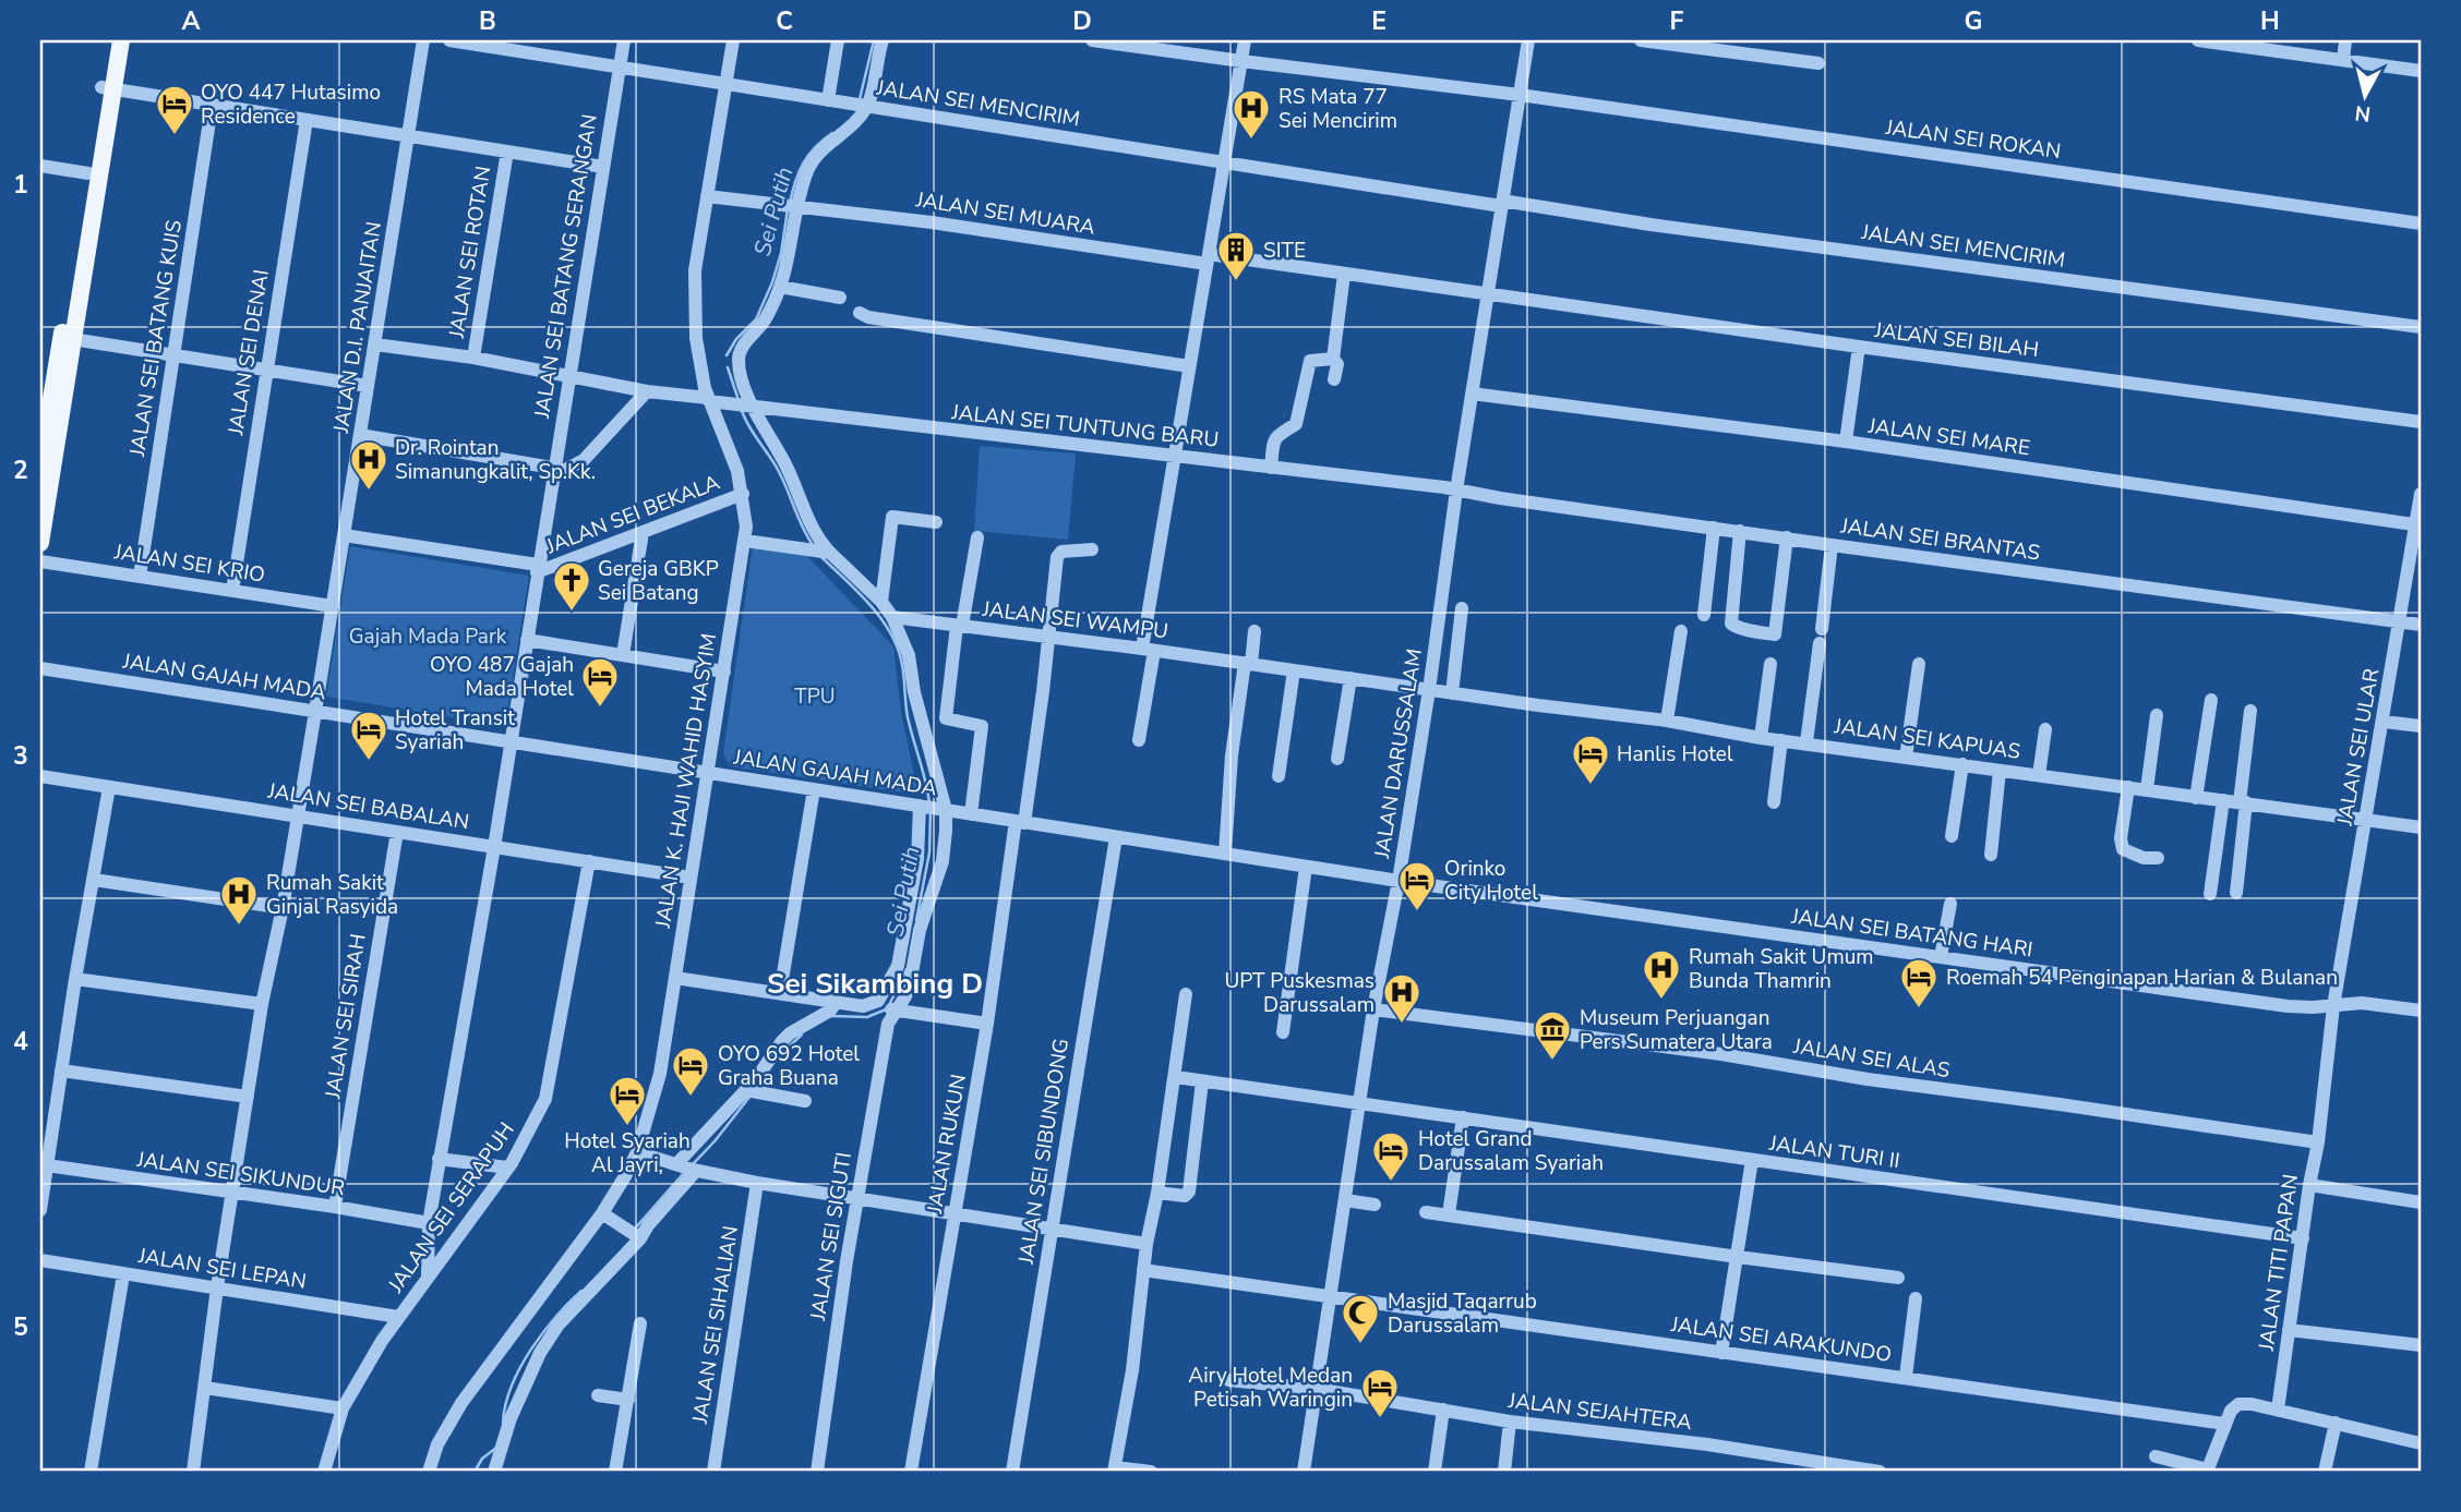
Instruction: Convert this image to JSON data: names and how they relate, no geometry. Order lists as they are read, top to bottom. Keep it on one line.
{"streets":{"street":["JALAN SEI MENCIRIM","JALAN SEI ROKAN","JALAN SEI MUARA","JALAN SEI ROTAN","JALAN SEI BATANG SERANGAN","JALAN D.I. PANJAITAN","JALAN SEI BATANG KUIS","JALAN SEI BILAH","JALAN SEI DENAI","JALAN SEI TUNTUNG BARU","JALAN SEI MARE","JALAN SEI BEKALA","JALAN SEI BRANTAS","JALAN SEI KRIO","JALAN SEI WAMPU","JALAN GAJAH MADA","JALAN SEI KAPUAS","JALAN SEI ULAR","JALAN DARUSSALAM","JALAN K. HAJI WAHID HASYIM","JALAN SEI BABALAN","JALAN SEI BATANG HARI","JALAN SEI SIRAH","JALAN SEI ALAS","JALAN RUKUN","JALAN SEI SIBUNDONG","JALAN TURI II","JALAN SEI SIKUNDUR","JALAN SEI SERAPUH","JALAN SEI SIGUTI","JALAN TITI PAPAN","JALAN SEI LEPAN","JALAN SEI SIHALIAN","JALAN SEI ARAKUNDO","JALAN SEJAHTERA"]},"crossings":[["JALAN SEI MENCIRIM","JALAN SEI BATANG SERANGAN"],["JALAN SEI MENCIRIM","JALAN DARUSSALAM"],["JALAN SEI MENCIRIM","JALAN K. HAJI WAHID HASYIM"],["JALAN SEI ROKAN","JALAN DARUSSALAM"],["JALAN SEI MUARA","JALAN SEI BILAH"],["JALAN SEI MUARA","JALAN K. HAJI WAHID HASYIM"],["JALAN SEI ROTAN","JALAN SEI TUNTUNG BARU"],["JALAN SEI BATANG SERANGAN","JALAN SEI TUNTUNG BARU"],["JALAN SEI BATANG SERANGAN","JALAN SEI BEKALA"],["JALAN SEI BATANG SERANGAN","JALAN GAJAH MADA"],["JALAN SEI BATANG SERANGAN","JALAN SEI BABALAN"],["JALAN SEI BATANG SERANGAN","JALAN SEI SIKUNDUR"],["JALAN SEI BATANG SERANGAN","JALAN SEI SERAPUH"],["JALAN D.I. PANJAITAN","JALAN SEI TUNTUNG BARU"],["JALAN D.I. PANJAITAN","JALAN SEI BEKALA"],["JALAN D.I. PANJAITAN","JALAN SEI KRIO"],["JALAN D.I. PANJAITAN","JALAN GAJAH MADA"],["JALAN D.I. PANJAITAN","JALAN SEI BABALAN"],["JALAN D.I. PANJAITAN","JALAN SEI SIKUNDUR"],["JALAN D.I. PANJAITAN","JALAN SEI LEPAN"],["JALAN SEI BATANG KUIS","JALAN SEI KRIO"],["JALAN SEI BILAH","JALAN DARUSSALAM"],["JALAN SEI DENAI","JALAN SEI KRIO"],["JALAN SEI TUNTUNG BARU","JALAN SEI BRANTAS"],["JALAN SEI TUNTUNG BARU","JALAN DARUSSALAM"],["JALAN SEI TUNTUNG BARU","JALAN K. HAJI WAHID HASYIM"],["JALAN SEI MARE","JALAN SEI ULAR"],["JALAN SEI MARE","JALAN DARUSSALAM"],["JALAN SEI BEKALA","JALAN K. HAJI WAHID HASYIM"],["JALAN SEI BRANTAS","JALAN SEI ULAR"],["JALAN SEI BRANTAS","JALAN DARUSSALAM"],["JALAN SEI WAMPU","JALAN SEI KAPUAS"],["JALAN SEI WAMPU","JALAN DARUSSALAM"],["JALAN SEI WAMPU","JALAN RUKUN"],["JALAN GAJAH MADA","JALAN DARUSSALAM"],["JALAN GAJAH MADA","JALAN K. HAJI WAHID HASYIM"],["JALAN GAJAH MADA","JALAN SEI BATANG HARI"],["JALAN GAJAH MADA","JALAN RUKUN"],["JALAN GAJAH MADA","JALAN SEI SIBUNDONG"],["JALAN SEI KAPUAS","JALAN SEI ULAR"],["JALAN SEI KAPUAS","JALAN DARUSSALAM"],["JALAN SEI ULAR","JALAN SEI BATANG HARI"],["JALAN SEI ULAR","JALAN TITI PAPAN"],["JALAN DARUSSALAM","JALAN SEI BATANG HARI"],["JALAN DARUSSALAM","JALAN SEI ALAS"],["JALAN DARUSSALAM","JALAN TURI II"],["JALAN DARUSSALAM","JALAN SEI ARAKUNDO"],["JALAN DARUSSALAM","JALAN SEJAHTERA"],["JALAN K. HAJI WAHID HASYIM","JALAN SEI BABALAN"],["JALAN SEI BABALAN","JALAN SEI SIRAH"],["JALAN SEI BABALAN","JALAN SEI SERAPUH"],["JALAN SEI BATANG HARI","JALAN TITI PAPAN"],["JALAN SEI SIRAH","JALAN SEI SIKUNDUR"],["JALAN SEI ALAS","JALAN TITI PAPAN"],["JALAN TURI II","JALAN TITI PAPAN"],["JALAN SEI SERAPUH","JALAN SEI LEPAN"]],"districts":["Sei Sikambing D"],"water":["Sei Putih"],"parks":["Gajah Mada Park","TPU"],"places":{"hotel":["OYO 447 Hutasimo Residence","OYO 487 Gajah Mada Hotel","Hotel Transit Syariah","Hanlis Hotel","Orinko City Hotel","Roemah 54 Penginapan Harian & Bulanan","OYO 692 Hotel Graha Buana","Hotel Syariah Al Jayri,","Hotel Grand Darussalam Syariah","Airy Hotel Medan Petisah Waringin"],"hospital":["RS Mata 77 Sei Mencirim","Dr. Rointan Simanungkalit, Sp.Kk.","Rumah Sakit Ginjal Rasyida","Rumah Sakit Umum Bunda Thamrin","UPT Puskesmas Darussalam"],"building":["SITE"],"church":["Gereja GBKP Sei Batang"],"museum":["Museum Perjuangan Pers Sumatera Utara"],"mosque":["Masjid Taqarrub Darussalam"]},"north":"bottom","grid":{"columns":["A","B","C","D","E","F","G","H"],"rows":["1","2","3","4","5"]}}
